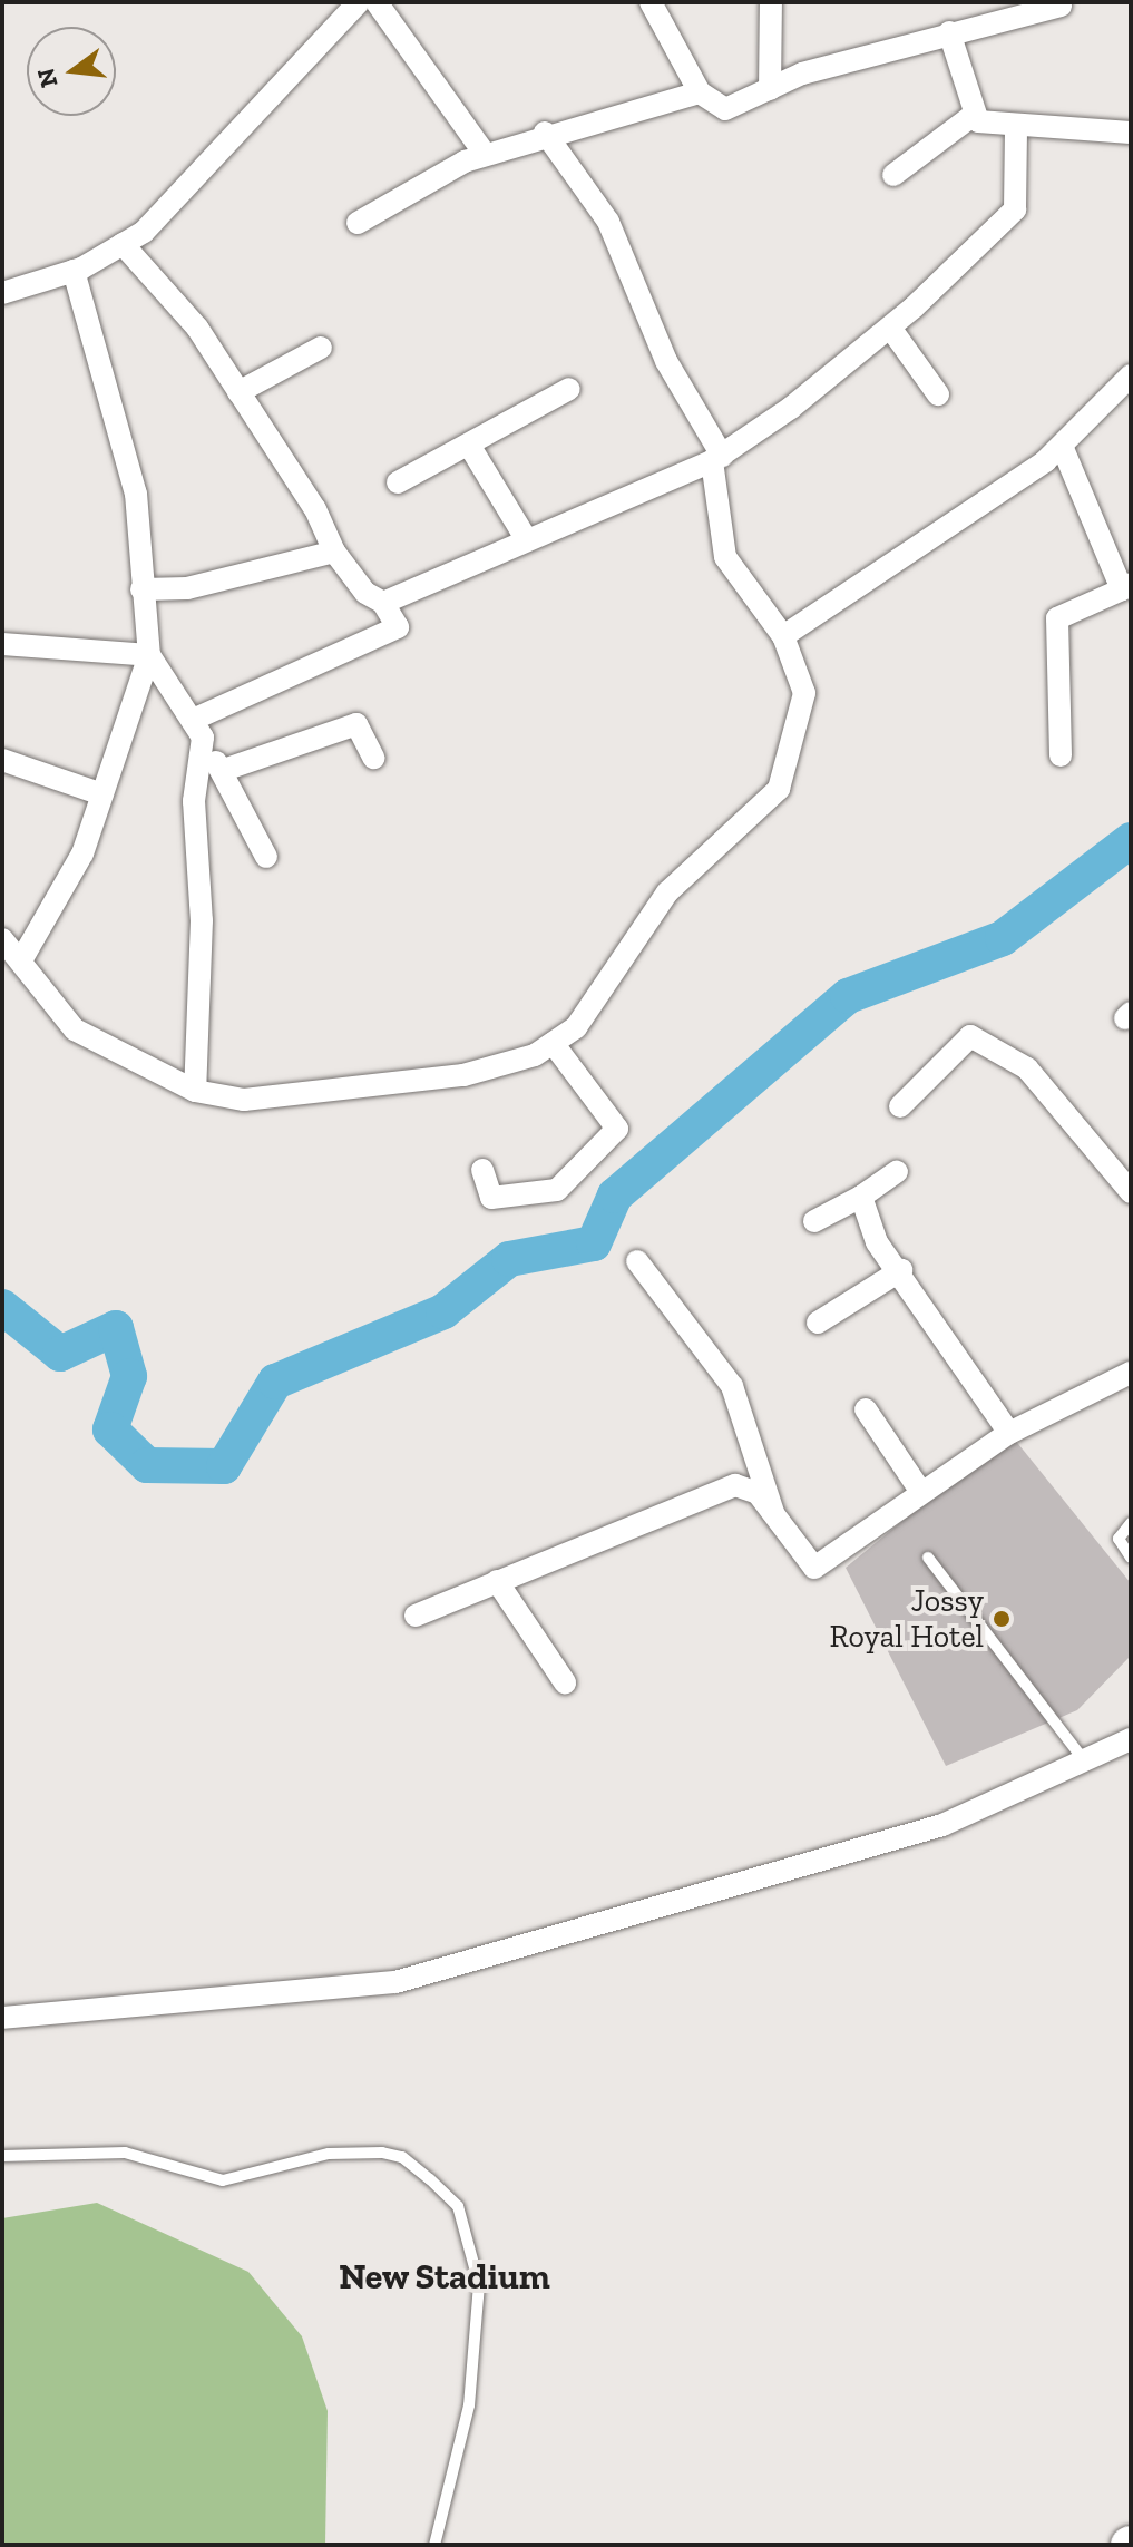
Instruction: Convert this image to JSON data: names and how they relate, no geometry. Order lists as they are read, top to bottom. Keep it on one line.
{"districts":["New Stadium"],"places":["Jossy Royal Hotel"],"north":"left"}
